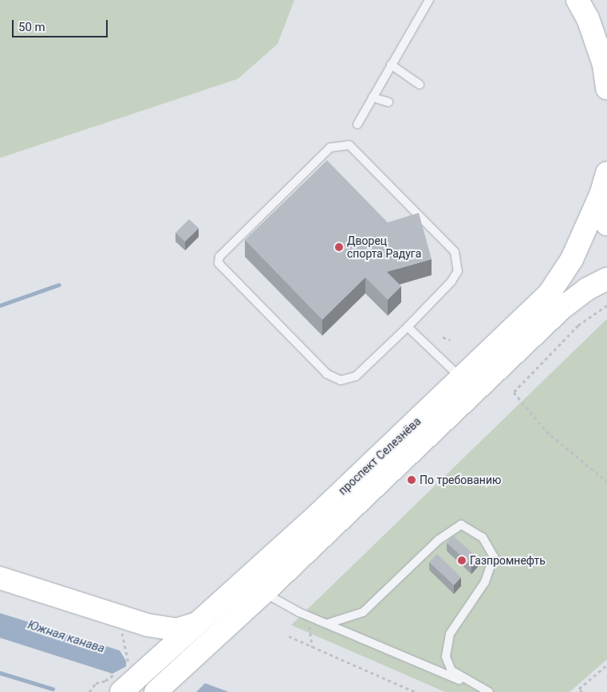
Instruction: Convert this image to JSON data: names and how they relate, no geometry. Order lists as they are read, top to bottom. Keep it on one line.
{"streets":{"main road":["проспект Селезнёва"]},"water":["Южная канава"],"places":["Дворец спорта Радуга","По требованию","Газпромнефть"],"scale_bar":"50 m"}
